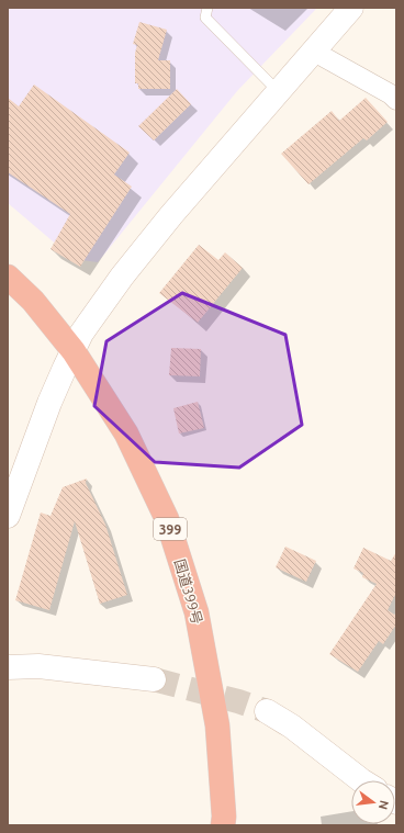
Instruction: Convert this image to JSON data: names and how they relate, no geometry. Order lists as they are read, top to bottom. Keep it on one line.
{"streets":{"highway":["399","国道399号"]},"north":"right"}
